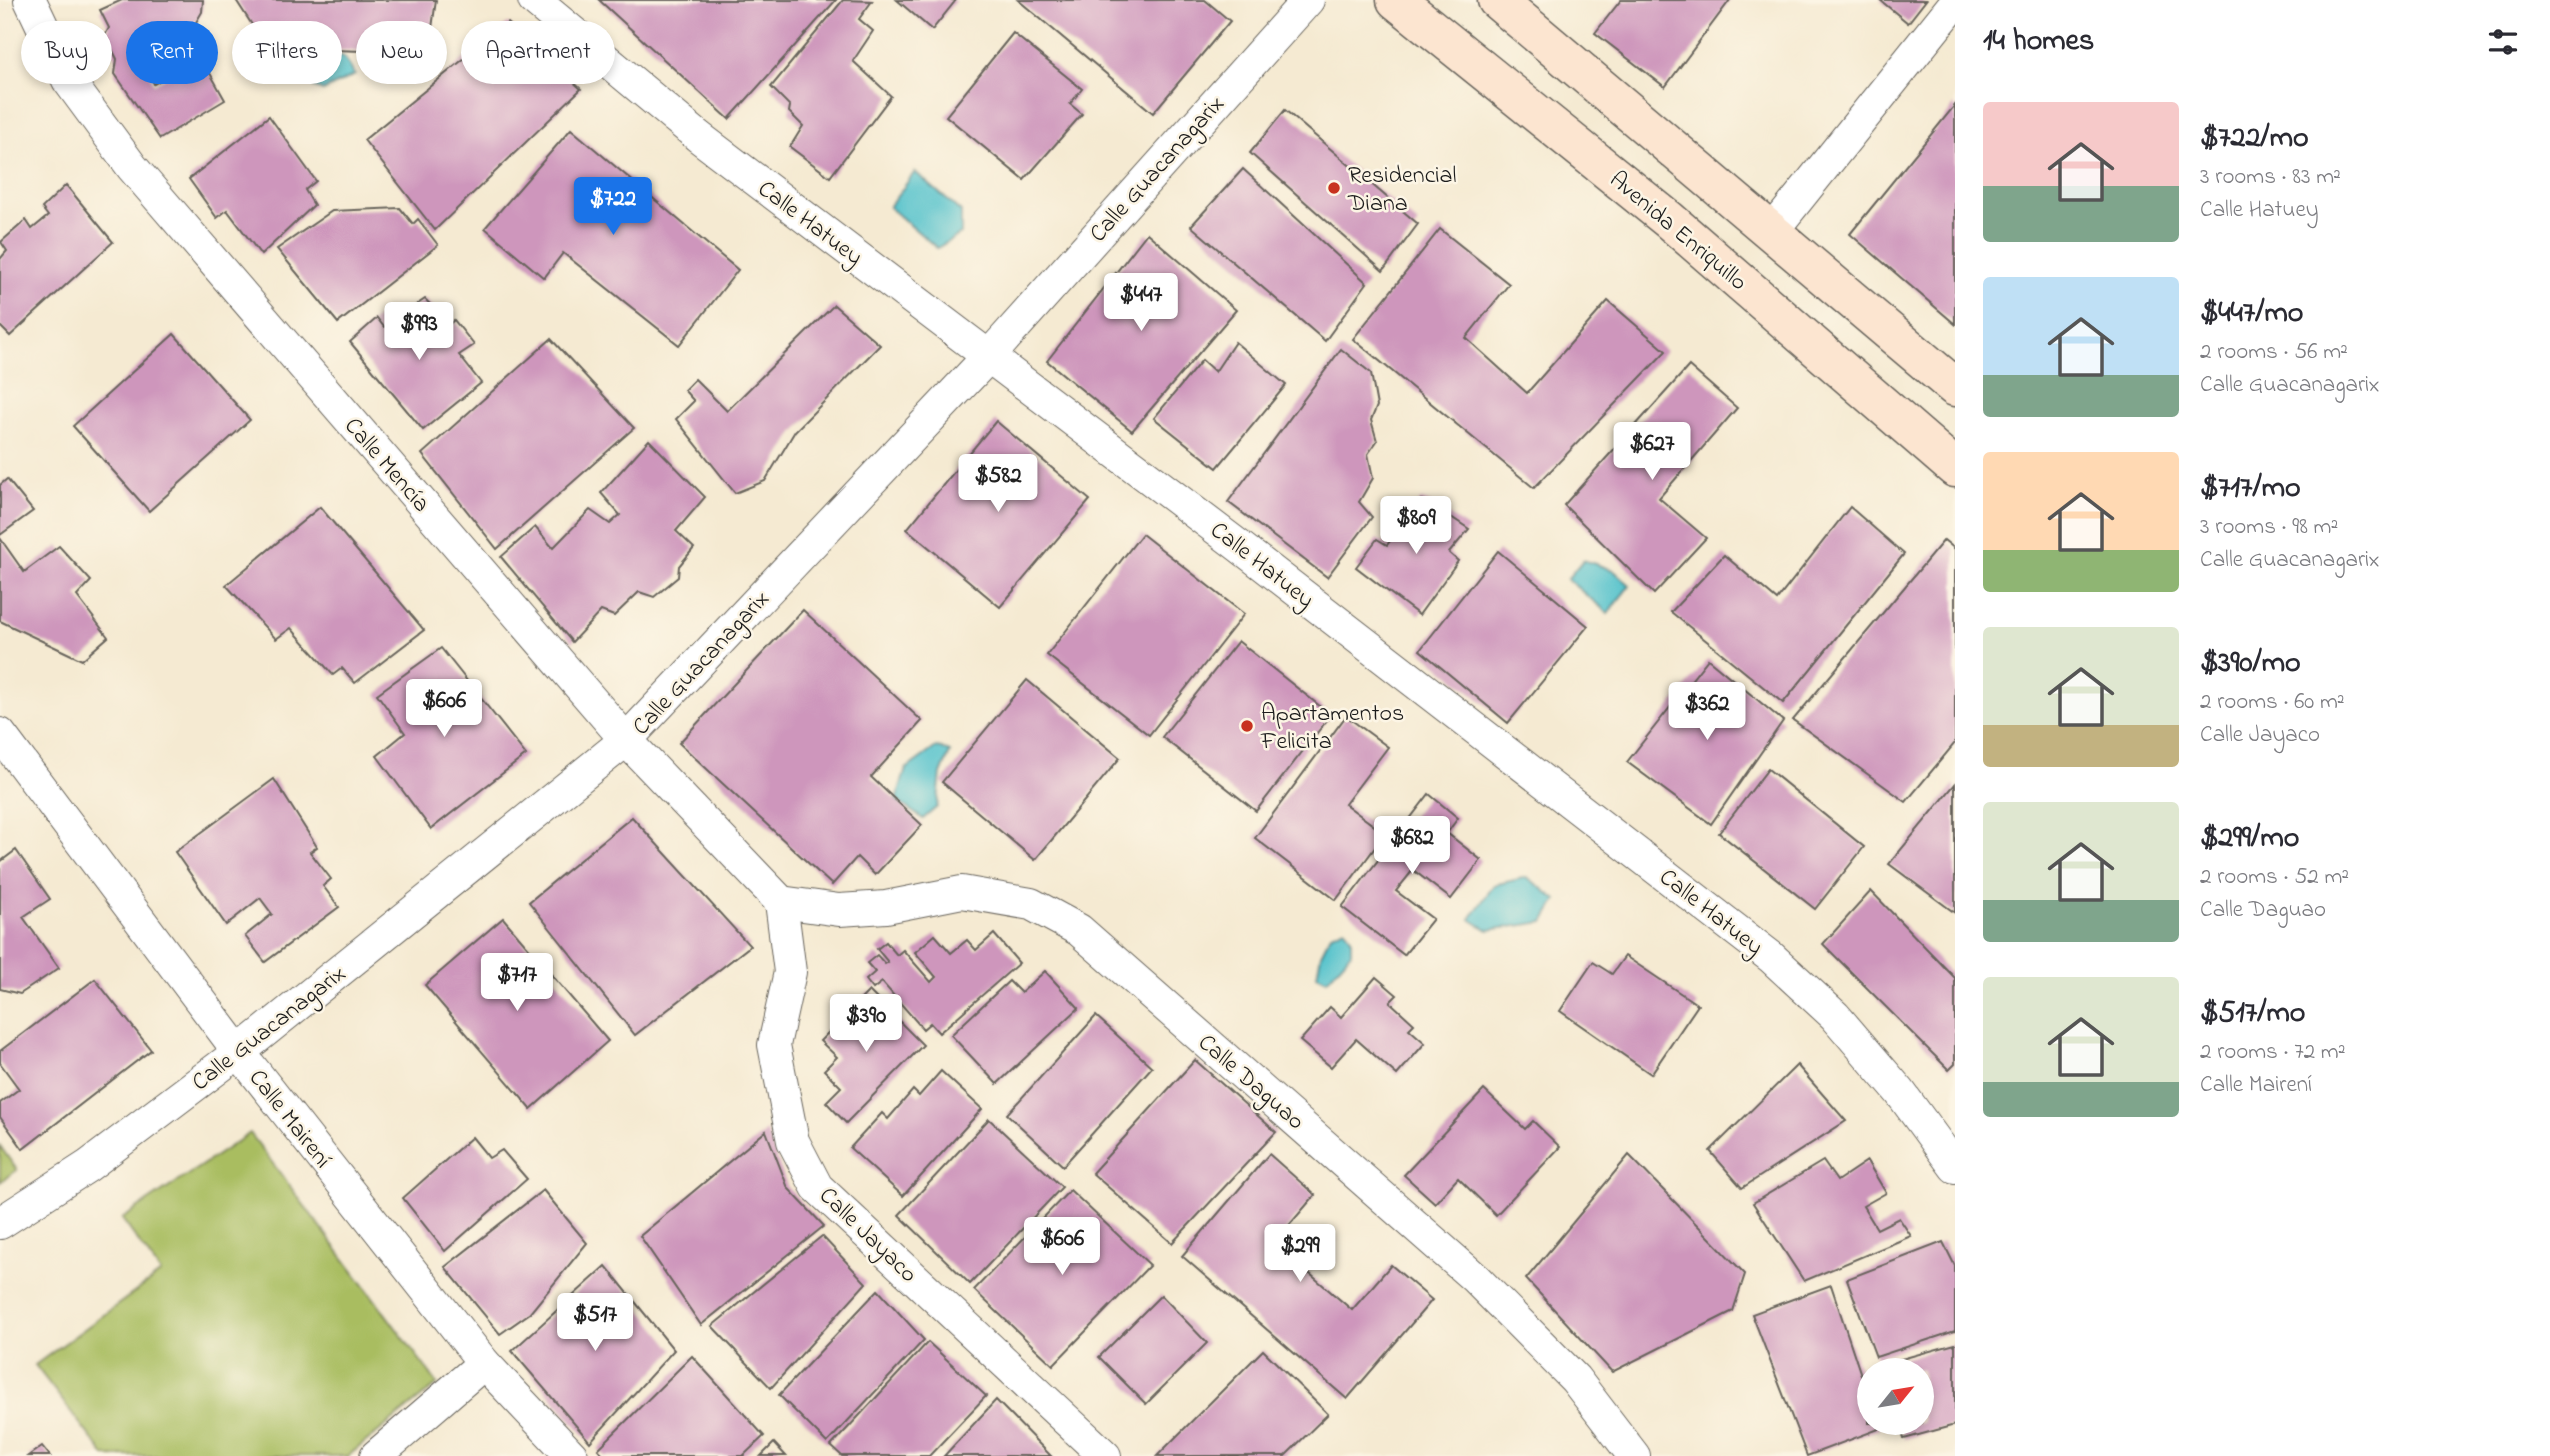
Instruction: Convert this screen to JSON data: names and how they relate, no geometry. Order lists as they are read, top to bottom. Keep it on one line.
{"streets":{"main road":["Avenida Enriquillo"],"street":["Calle Guacanagarix","Calle Hatuey","Calle Mencía","Calle Daguao","Calle Mairení","Calle Jayaco"]},"crossings":[["Calle Guacanagarix","Calle Hatuey"],["Calle Guacanagarix","Calle Mencía"],["Calle Guacanagarix","Calle Mairení"],["Calle Mencía","Calle Daguao"],["Calle Mencía","Calle Jayaco"],["Calle Daguao","Calle Jayaco"]],"places":["Residencial Diana","Apartamentos Felicita"],"north":"top right","page":{"heading":"14 homes","chip":["Buy","Rent","Filters","New","Apartment"],"list":[{"name":"$722/mo","note":"3 rooms · 83 m² · Calle Hatuey"},{"name":"$447/mo","note":"2 rooms · 56 m² · Calle Guacanagarix"},{"name":"$717/mo","note":"3 rooms · 98 m² · Calle Guacanagarix"},{"name":"$390/mo","note":"2 rooms · 60 m² · Calle Jayaco"},{"name":"$299/mo","note":"2 rooms · 52 m² · Calle Daguao"},{"name":"$517/mo","note":"2 rooms · 72 m² · Calle Mairení"}],"price":["$722","$447","$993","$627","$582","$809","$606","$362","$682","$717","$390","$606","$299","$517"]}}
